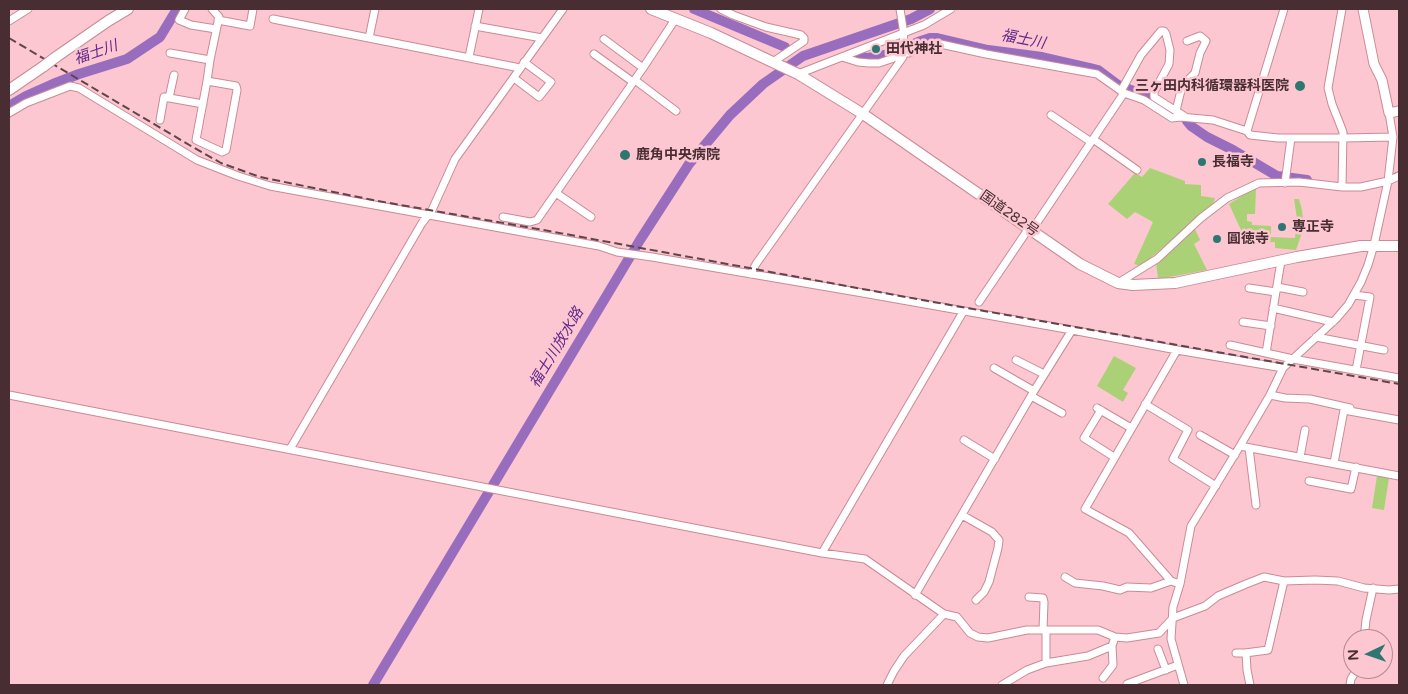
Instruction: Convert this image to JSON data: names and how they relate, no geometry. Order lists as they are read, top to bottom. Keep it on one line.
{"streets":{"highway":["国道282号"]},"water":["福士川","福士川放水路"],"places":["田代神社","三ヶ田内科循環器科医院","鹿角中央病院","長福寺","専正寺","圓徳寺"],"north":"left"}
